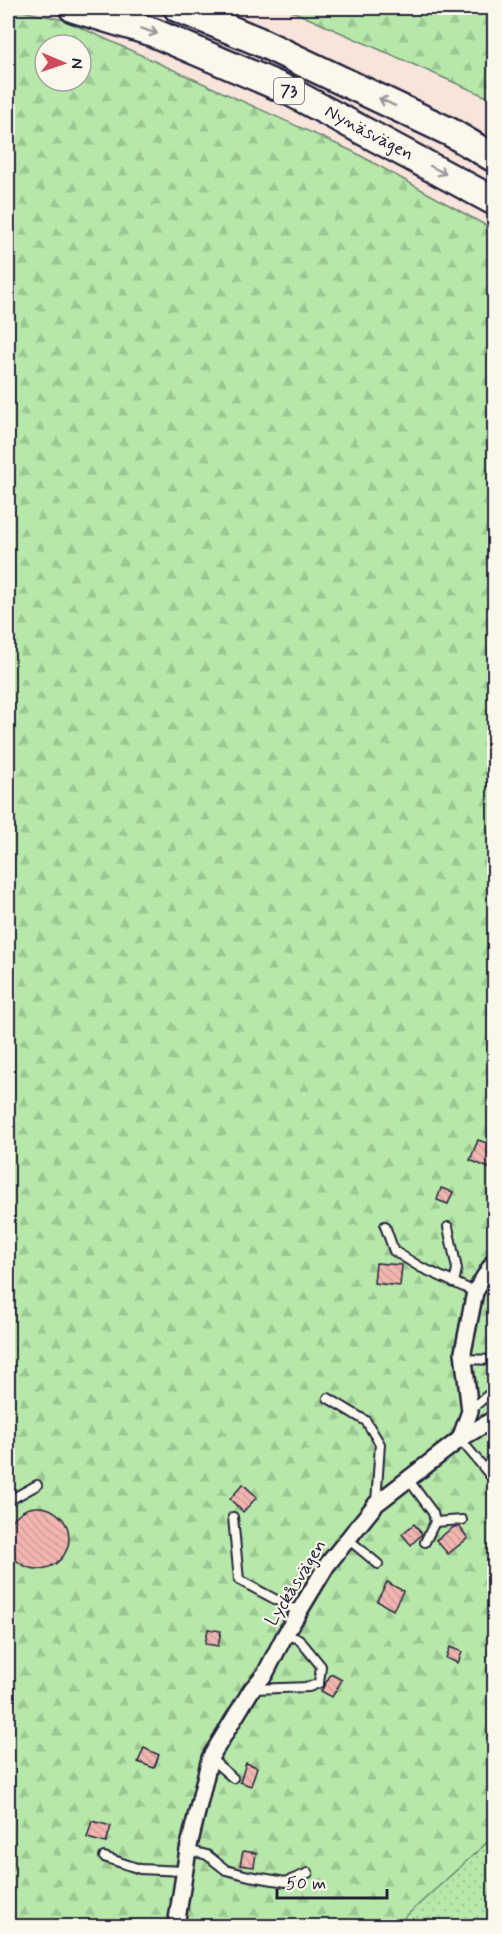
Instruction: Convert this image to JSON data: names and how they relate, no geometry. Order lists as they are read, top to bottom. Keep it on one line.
{"streets":{"highway":["73","Nynäsvägen"],"street":["Lyckåsvägen"]},"scale_bar":"50 m","north":"right"}
